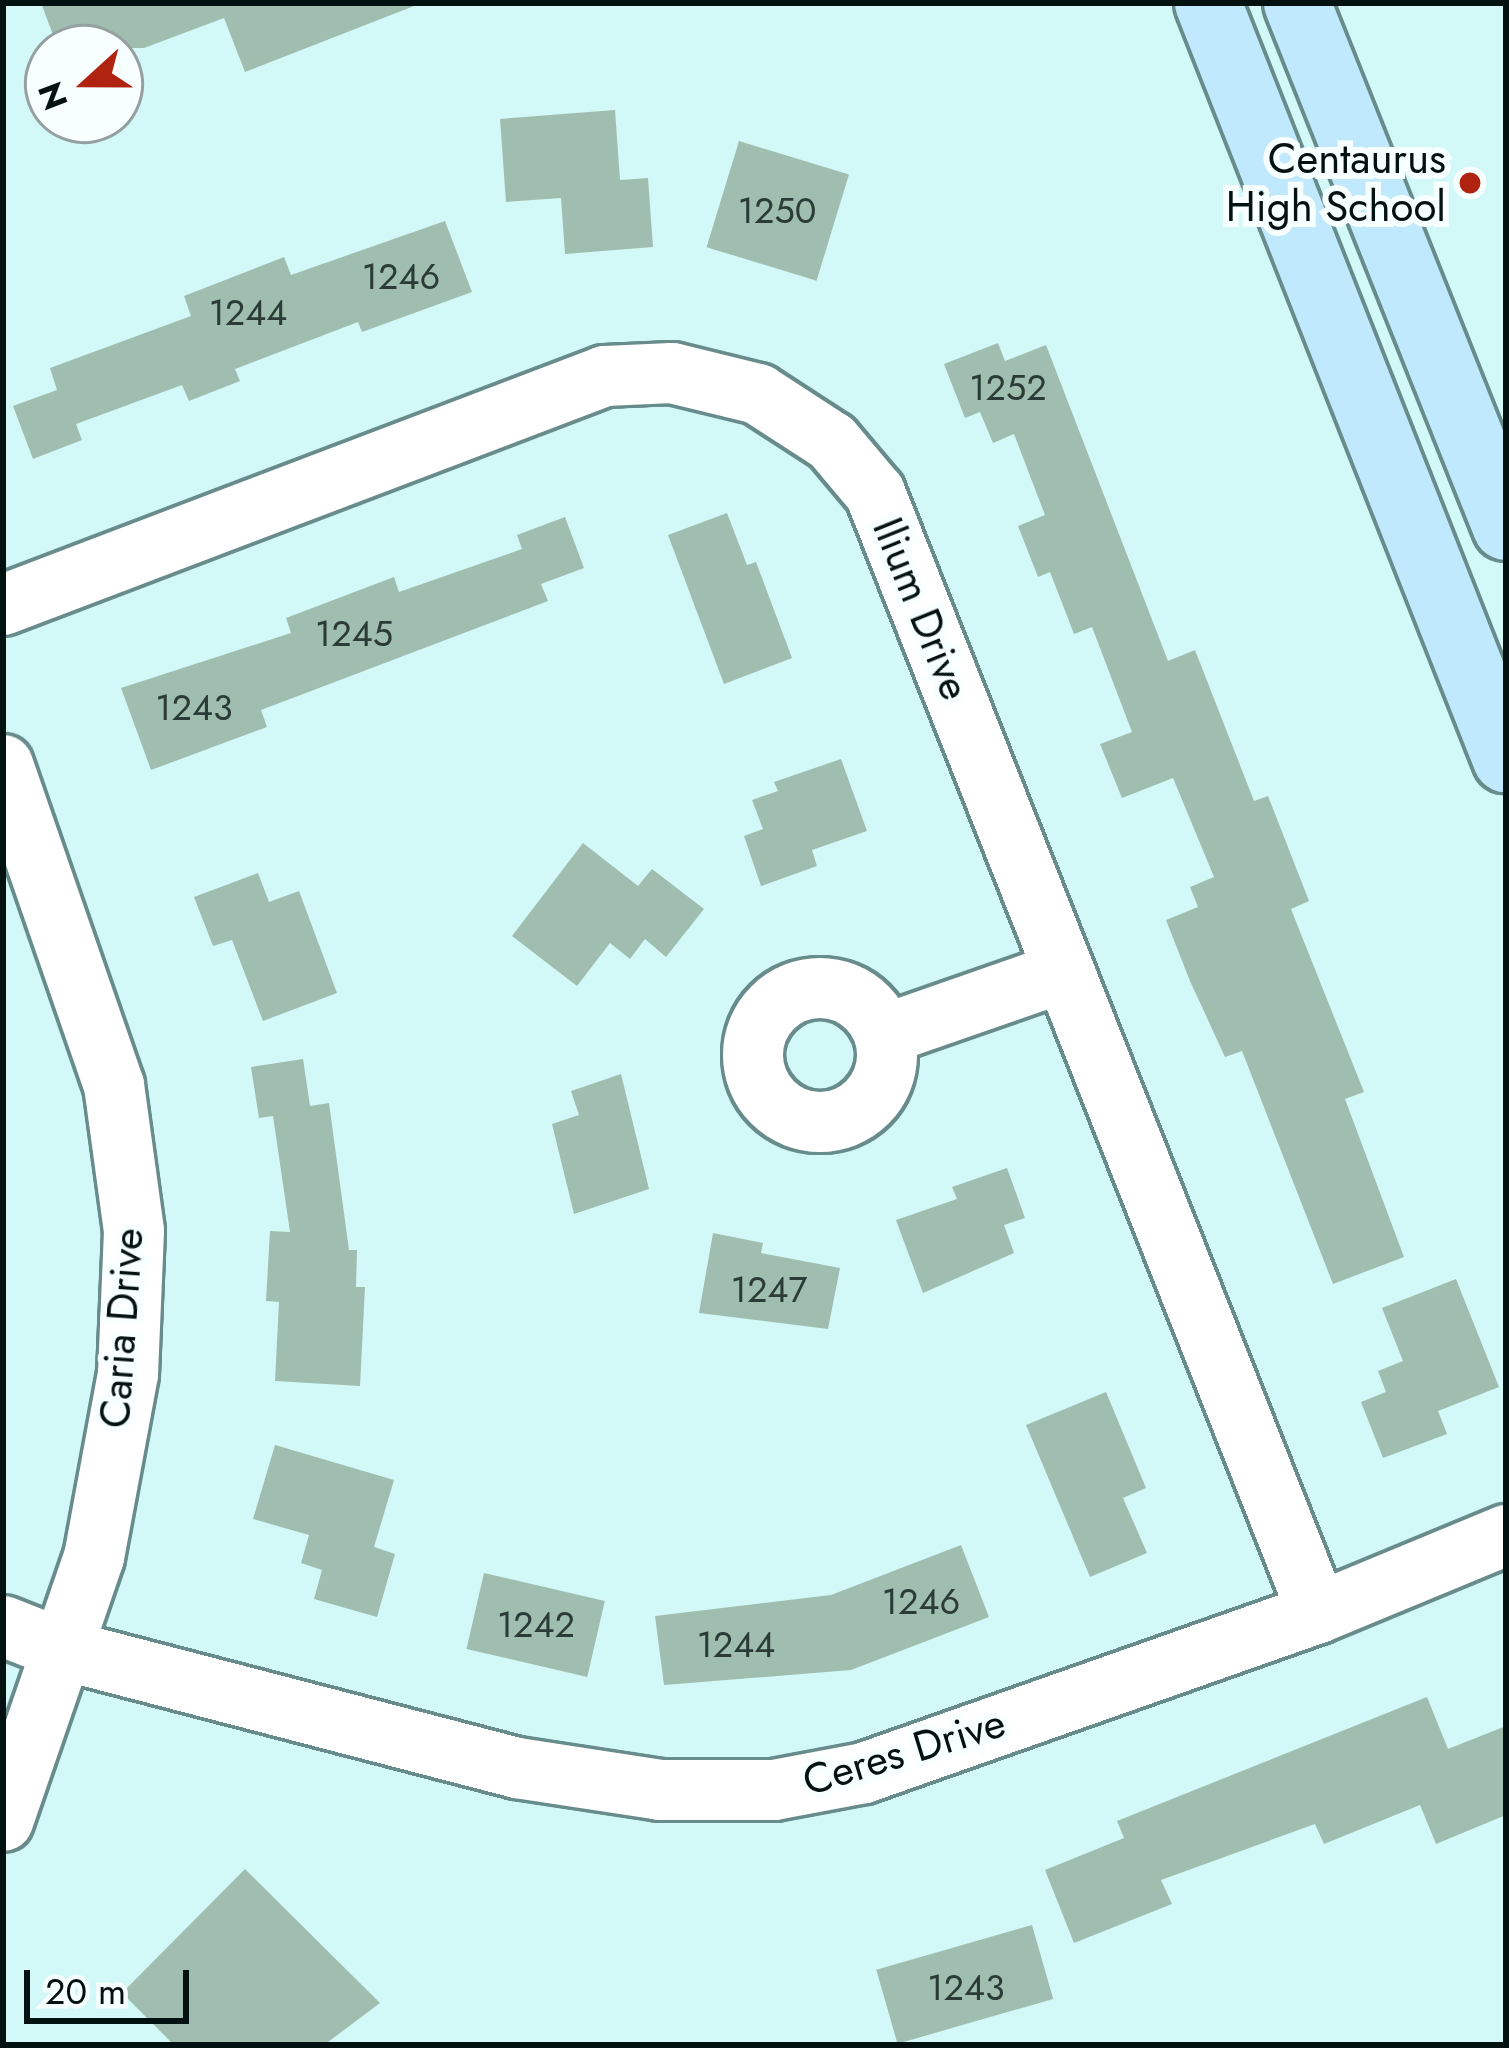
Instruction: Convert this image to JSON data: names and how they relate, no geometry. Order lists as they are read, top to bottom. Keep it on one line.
{"streets":{"street":["Ilium Drive","Caria Drive","Ceres Drive"]},"crossings":[["Ilium Drive","Ceres Drive"],["Caria Drive","Ceres Drive"]],"places":["Centaurus High School"],"house_numbers":["1250","1246","1244","1252","1245","1243","1247","1246","1242","1244","1243"],"scale_bar":"20 m","north":"left"}
